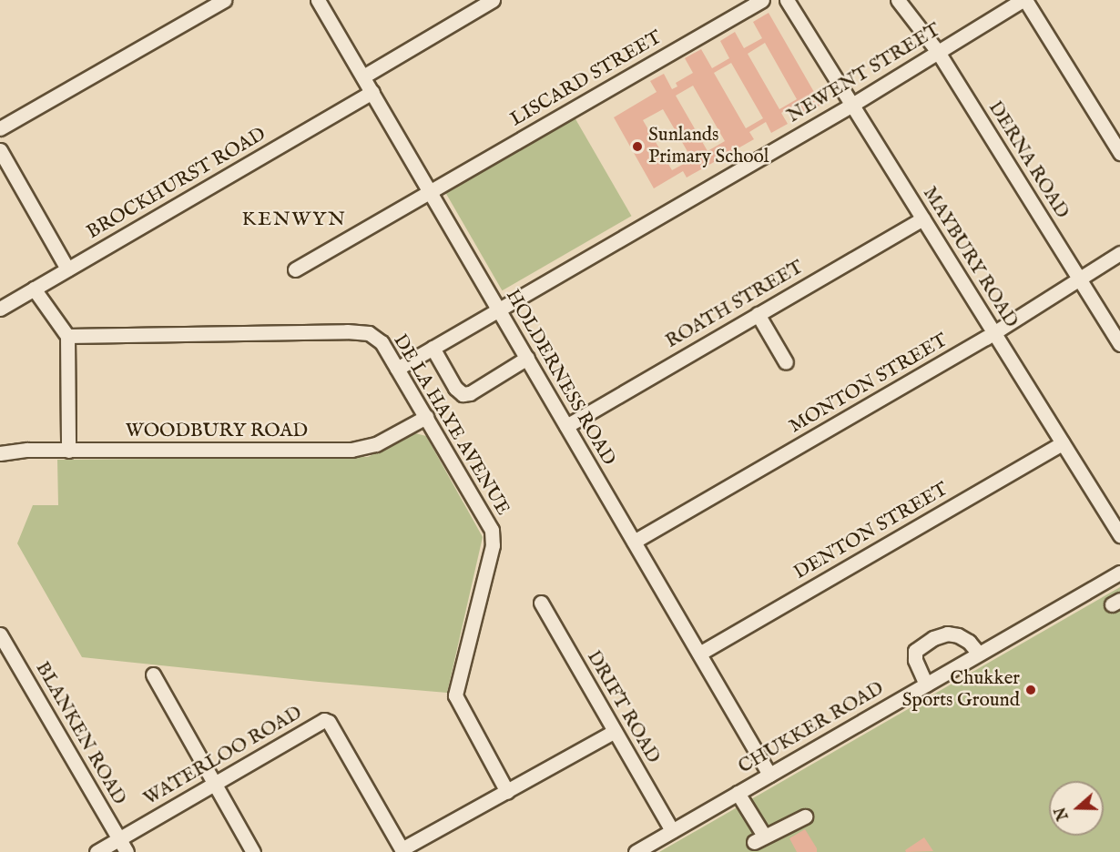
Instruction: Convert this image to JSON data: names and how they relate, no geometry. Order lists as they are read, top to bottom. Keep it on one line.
{"streets":{"street":["NEWENT STREET","LISCARD STREET","DERNA ROAD","BROCKHURST ROAD","MAYBURY ROAD","ROATH STREET","HOLDERNESS ROAD","MONTON STREET","DE LA HAYE AVENUE","WOODBURY ROAD","DENTON STREET","DRIFT ROAD","CHUKKER ROAD","BLANKEN ROAD","WATERLOO ROAD"]},"crossings":[["NEWENT STREET","DERNA ROAD"],["NEWENT STREET","MAYBURY ROAD"],["NEWENT STREET","HOLDERNESS ROAD"],["NEWENT STREET","DE LA HAYE AVENUE"],["LISCARD STREET","HOLDERNESS ROAD"],["DERNA ROAD","MONTON STREET"],["BROCKHURST ROAD","HOLDERNESS ROAD"],["MAYBURY ROAD","ROATH STREET"],["MAYBURY ROAD","MONTON STREET"],["MAYBURY ROAD","DENTON STREET"],["ROATH STREET","HOLDERNESS ROAD"],["HOLDERNESS ROAD","MONTON STREET"],["HOLDERNESS ROAD","DENTON STREET"],["HOLDERNESS ROAD","CHUKKER ROAD"],["DE LA HAYE AVENUE","WOODBURY ROAD"],["DE LA HAYE AVENUE","WATERLOO ROAD"],["DRIFT ROAD","CHUKKER ROAD"],["DRIFT ROAD","WATERLOO ROAD"],["BLANKEN ROAD","WATERLOO ROAD"]],"districts":["KENWYN"],"places":["Sunlands Primary School","Chukker Sports Ground"],"north":"left"}
